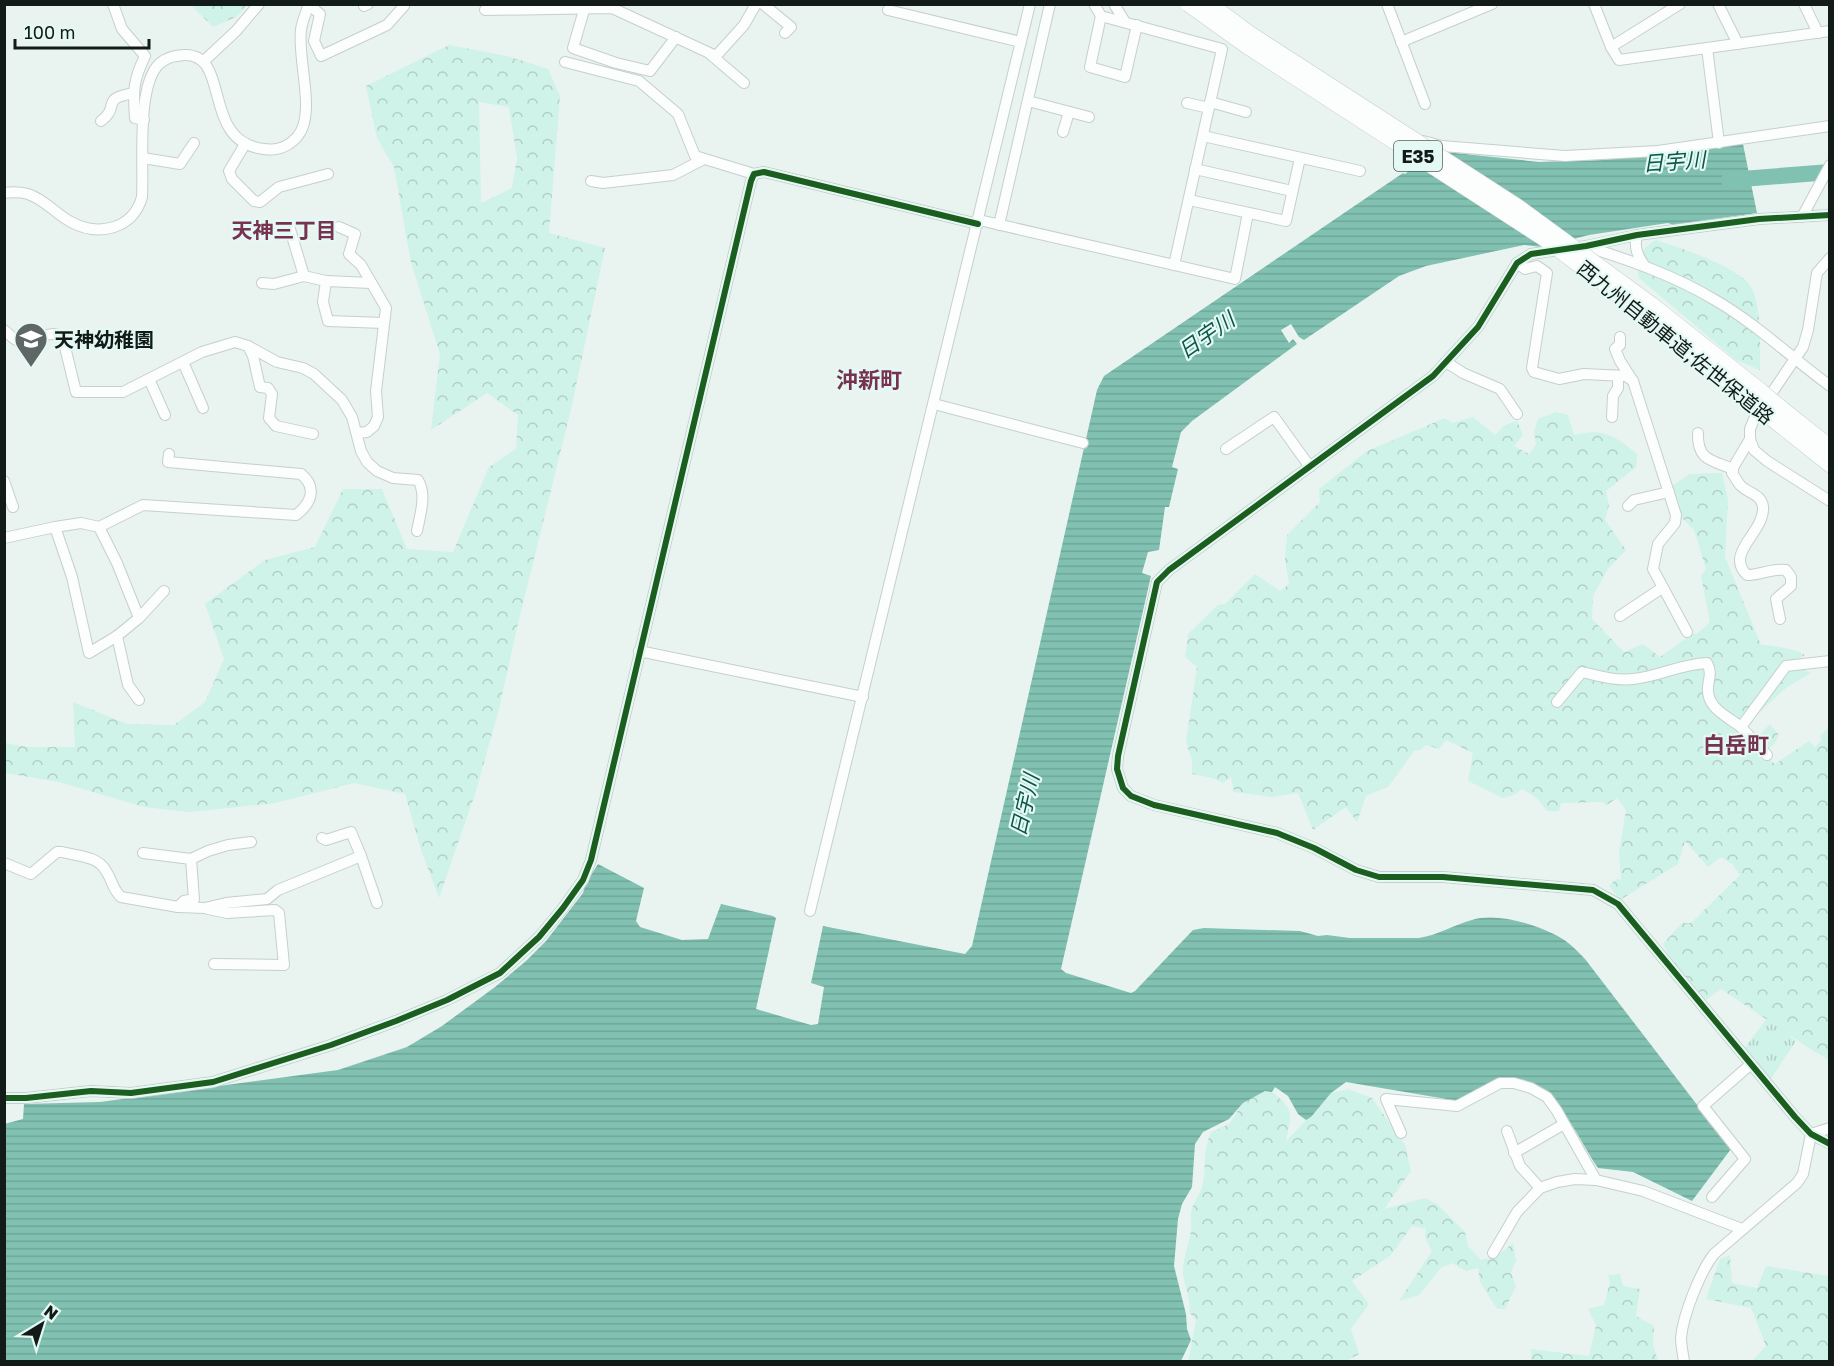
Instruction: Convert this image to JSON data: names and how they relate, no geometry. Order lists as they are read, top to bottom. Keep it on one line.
{"streets":{"highway":["E35","西九州自動車道;佐世保道路"]},"districts":["天神三丁目","沖新町","白岳町"],"water":["日宇川"],"places":{"school or university":["天神幼稚園"]},"scale_bar":"100 m","north":"top right"}
